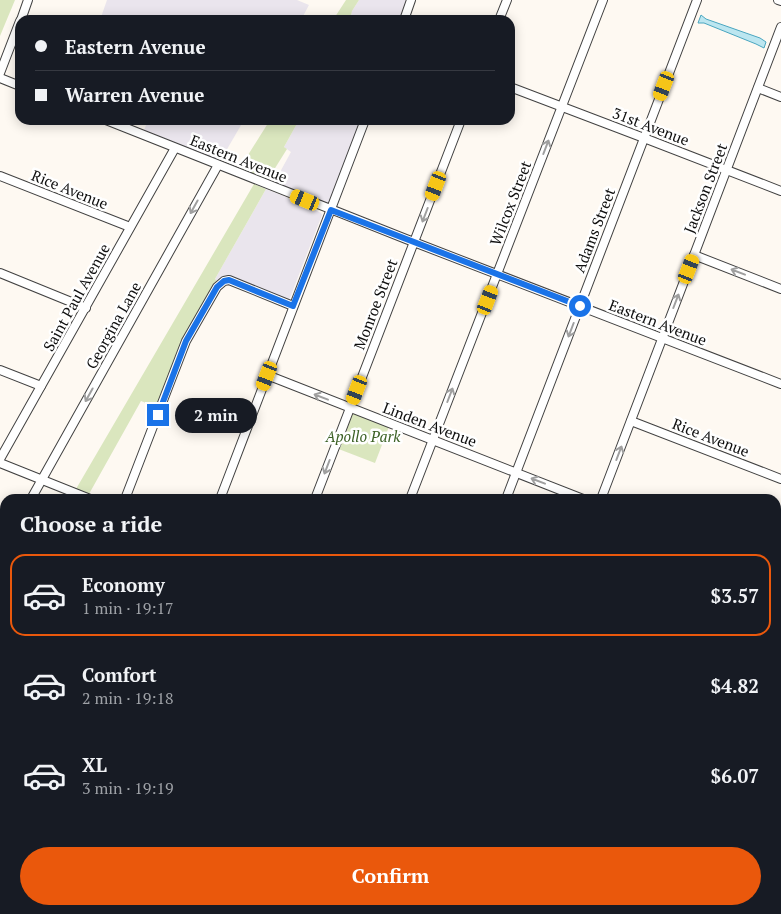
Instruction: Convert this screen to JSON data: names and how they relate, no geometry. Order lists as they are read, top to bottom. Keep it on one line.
{"streets":{"street":["31st Avenue","Eastern Avenue","Jackson Street","Rice Avenue","Wilcox Street","Adams Street","Saint Paul Avenue","Monroe Street","Georgina Lane","Linden Avenue"]},"crossings":[["31st Avenue","Jackson Street"],["31st Avenue","Wilcox Street"],["31st Avenue","Adams Street"],["Eastern Avenue","Jackson Street"],["Eastern Avenue","Wilcox Street"],["Eastern Avenue","Adams Street"],["Eastern Avenue","Saint Paul Avenue"],["Eastern Avenue","Monroe Street"],["Eastern Avenue","Georgina Lane"],["Jackson Street","Rice Avenue"],["Rice Avenue","Saint Paul Avenue"],["Wilcox Street","Linden Avenue"],["Adams Street","Linden Avenue"],["Monroe Street","Linden Avenue"]],"one_way":["Wilcox Street","Monroe Street","Georgina Lane","Linden Avenue"],"parks":["Apollo Park"],"page":{"banner":["Eastern Avenue","Warren Avenue"],"bubble":"2 min","heading":"Choose a ride","list":[{"name":"Economy","note":"1 min · 19:17","value":"$3.57"},{"name":"Comfort","note":"2 min · 19:18","value":"$4.82"},{"name":"XL","note":"3 min · 19:19","value":"$6.07"}],"buttons":"Confirm"}}
